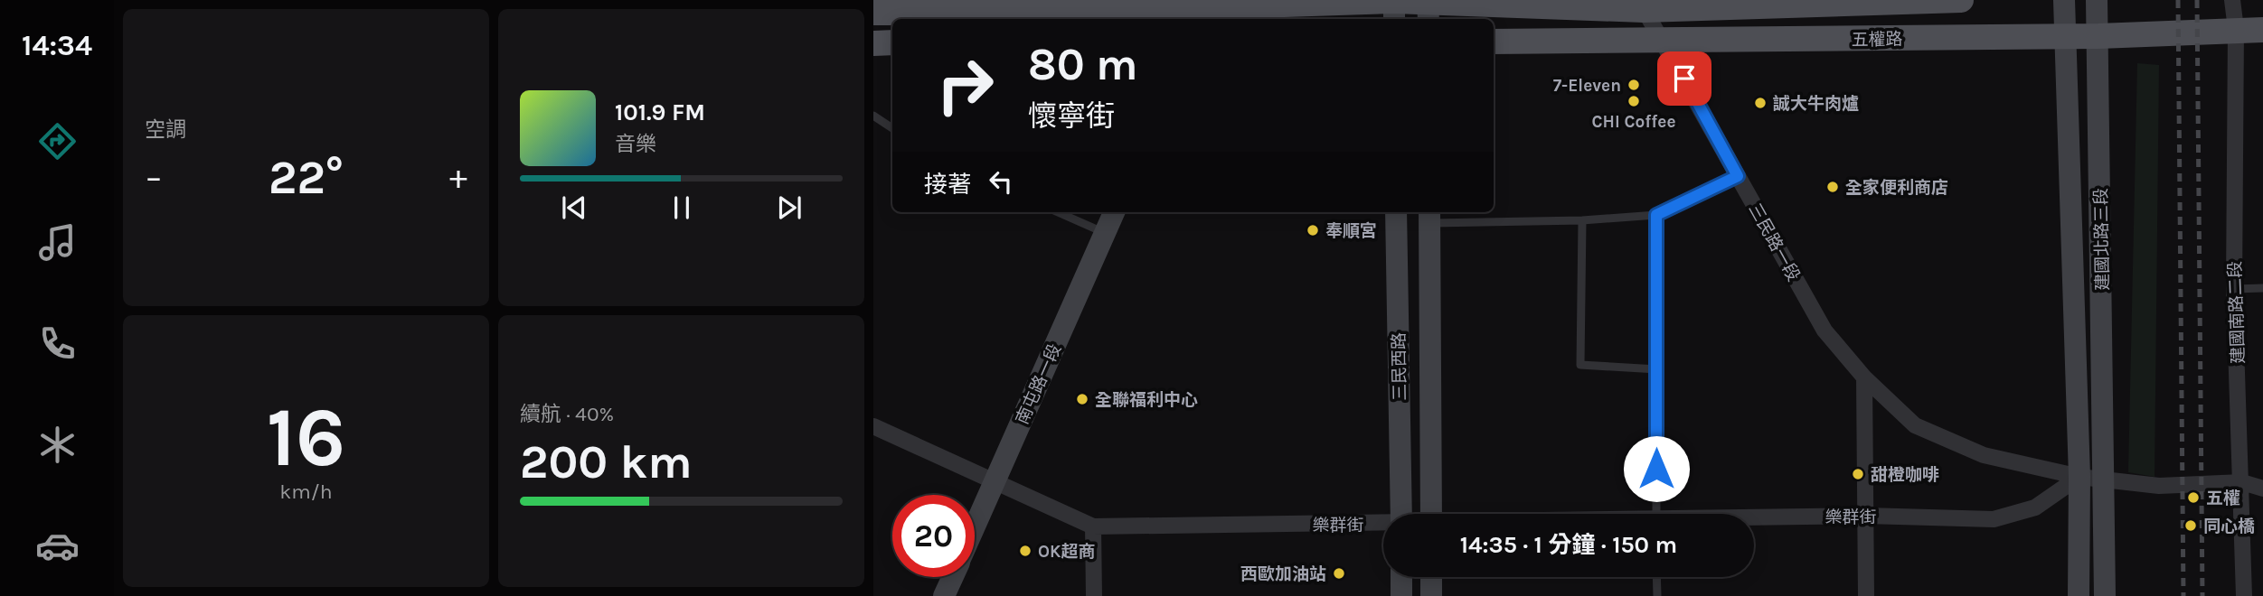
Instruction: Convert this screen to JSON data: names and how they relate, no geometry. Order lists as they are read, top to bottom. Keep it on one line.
{"streets":{"main road":["五權路"],"street":["建國北路三段","三民路一段","建國南路二段","三民西路","南屯路一段","樂群街"]},"crossings":[["五權路","建國北路三段"],["五權路","三民路一段"],["五權路","建國南路二段"],["建國北路三段","三民路一段"],["建國北路三段","樂群街"],["三民路一段","建國南路二段"],["三民路一段","樂群街"],["南屯路一段","樂群街"]],"places":["7-Eleven","CHI Coffee","誠大牛肉爐","全家便利商店","奉順宮","全聯福利中心","甜橙咖啡","五權","同心橋","OK超商","西歐加油站"],"page":{"tabs":"14:34","tile":["空調",["16","km/h"],["續航 · 40%","200 km"]],"turn":["80 m","懷寧街"],"song":["101.9 FM","音樂"],"heat":["−","22°","+"],"then":"接著","limit":"20","trip":"14:35 · 1 分鐘 · 150 m"}}
